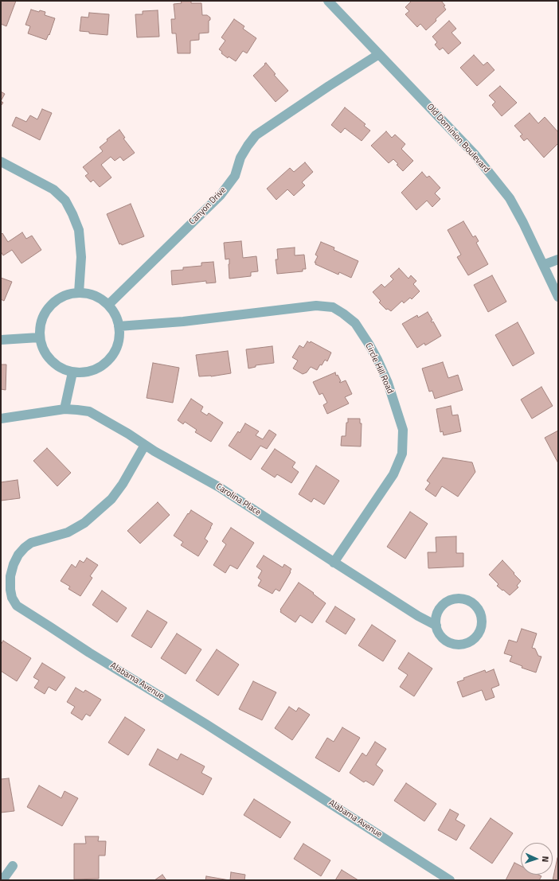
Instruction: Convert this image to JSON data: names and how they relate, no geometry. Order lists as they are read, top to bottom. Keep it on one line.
{"streets":{"street":["Old Dominion Boulevard","Canyon Drive","Circle Hill Road","Carolina Place","Alabama Avenue"]},"crossings":[["Old Dominion Boulevard","Canyon Drive"],["Canyon Drive","Circle Hill Road"],["Circle Hill Road","Carolina Place"],["Carolina Place","Alabama Avenue"]],"north":"right"}
